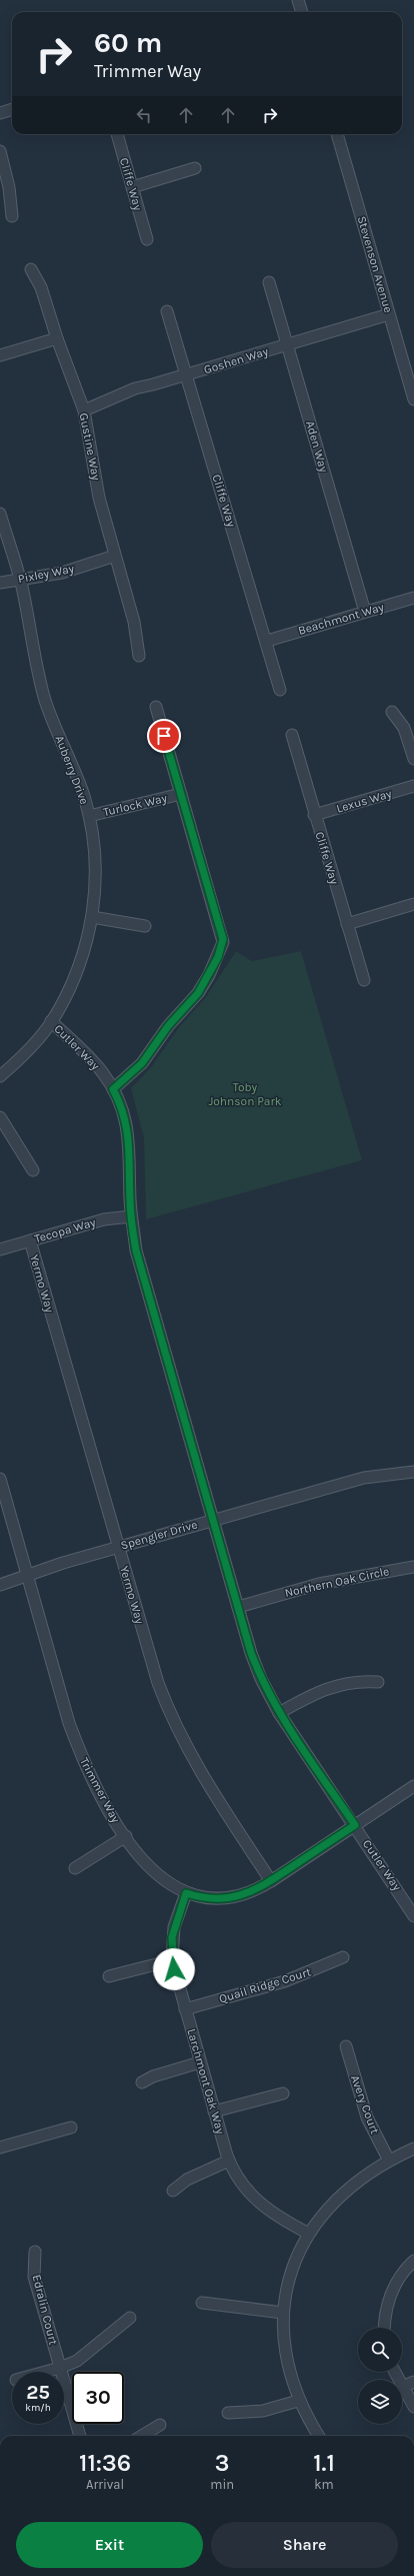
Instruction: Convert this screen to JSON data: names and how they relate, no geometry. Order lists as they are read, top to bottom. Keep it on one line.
{"streets":{"street":["Cliffe Way","Stevenson Avenue","Goshen Way","Gustine Way","Aden Way","Pixley Way","Beachmont Way","Auberry Drive","Lexus Way","Turlock Way","Cutler Way","Tecopa Way","Yermo Way","Spengler Drive","Northern Oak Circle","Trimmer Way","Quail Ridge Court","Larchmont Oak Way","Avery Court","Edralin Court"]},"crossings":[["Cliffe Way","Goshen Way"],["Cliffe Way","Beachmont Way"],["Cliffe Way","Lexus Way"],["Stevenson Avenue","Goshen Way"],["Goshen Way","Gustine Way"],["Goshen Way","Aden Way"],["Gustine Way","Pixley Way"],["Aden Way","Beachmont Way"],["Pixley Way","Auberry Drive"],["Auberry Drive","Turlock Way"],["Auberry Drive","Cutler Way"],["Cutler Way","Tecopa Way"],["Cutler Way","Spengler Drive"],["Cutler Way","Northern Oak Circle"],["Cutler Way","Trimmer Way"],["Tecopa Way","Yermo Way"],["Yermo Way","Spengler Drive"],["Yermo Way","Trimmer Way"],["Spengler Drive","Trimmer Way"],["Trimmer Way","Larchmont Oak Way"],["Quail Ridge Court","Larchmont Oak Way"]],"parks":["Toby Johnson Park"],"page":{"turn":["60 m","Trimmer Way"],"speed":"25 km/h","limit":"30","eta":["11:36","Arrival","3","min","1.1","km"],"buttons":["Exit","Share"]}}
